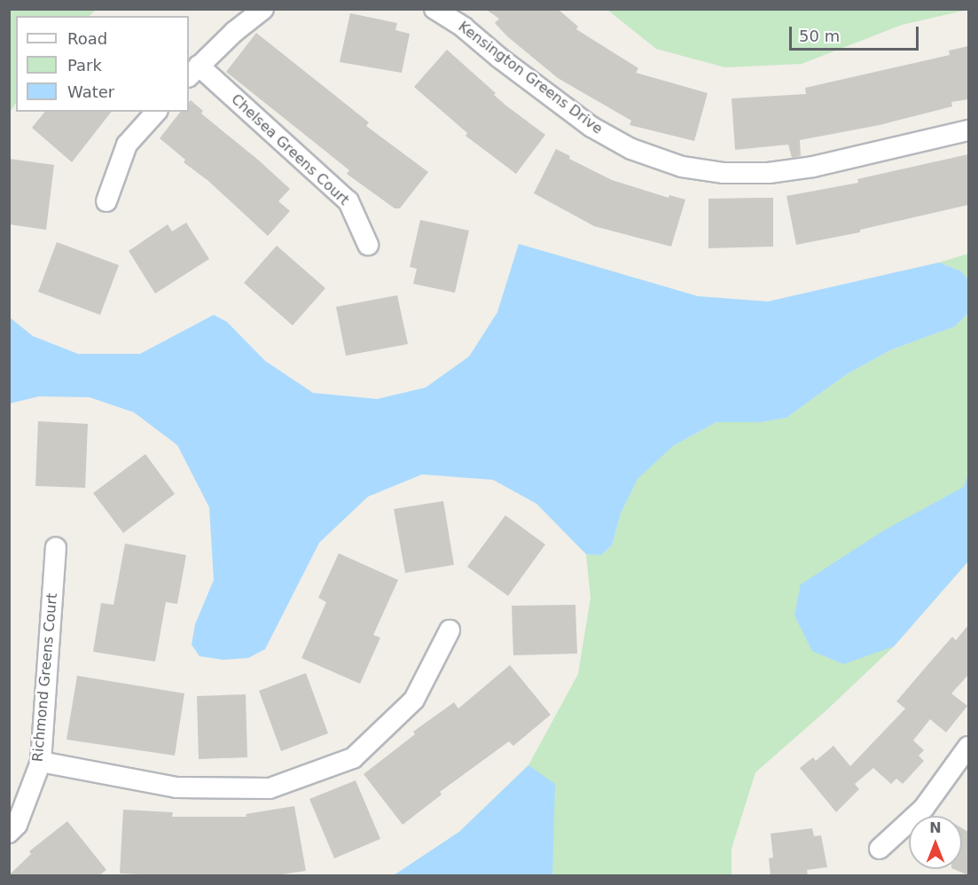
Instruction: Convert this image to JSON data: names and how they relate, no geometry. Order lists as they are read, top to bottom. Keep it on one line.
{"streets":{"street":["Kensington Greens Drive","Chelsea Greens Court","Richmond Greens Court"]},"legend":["Road","Park","Water"],"scale_bar":"50 m","north":"top"}
